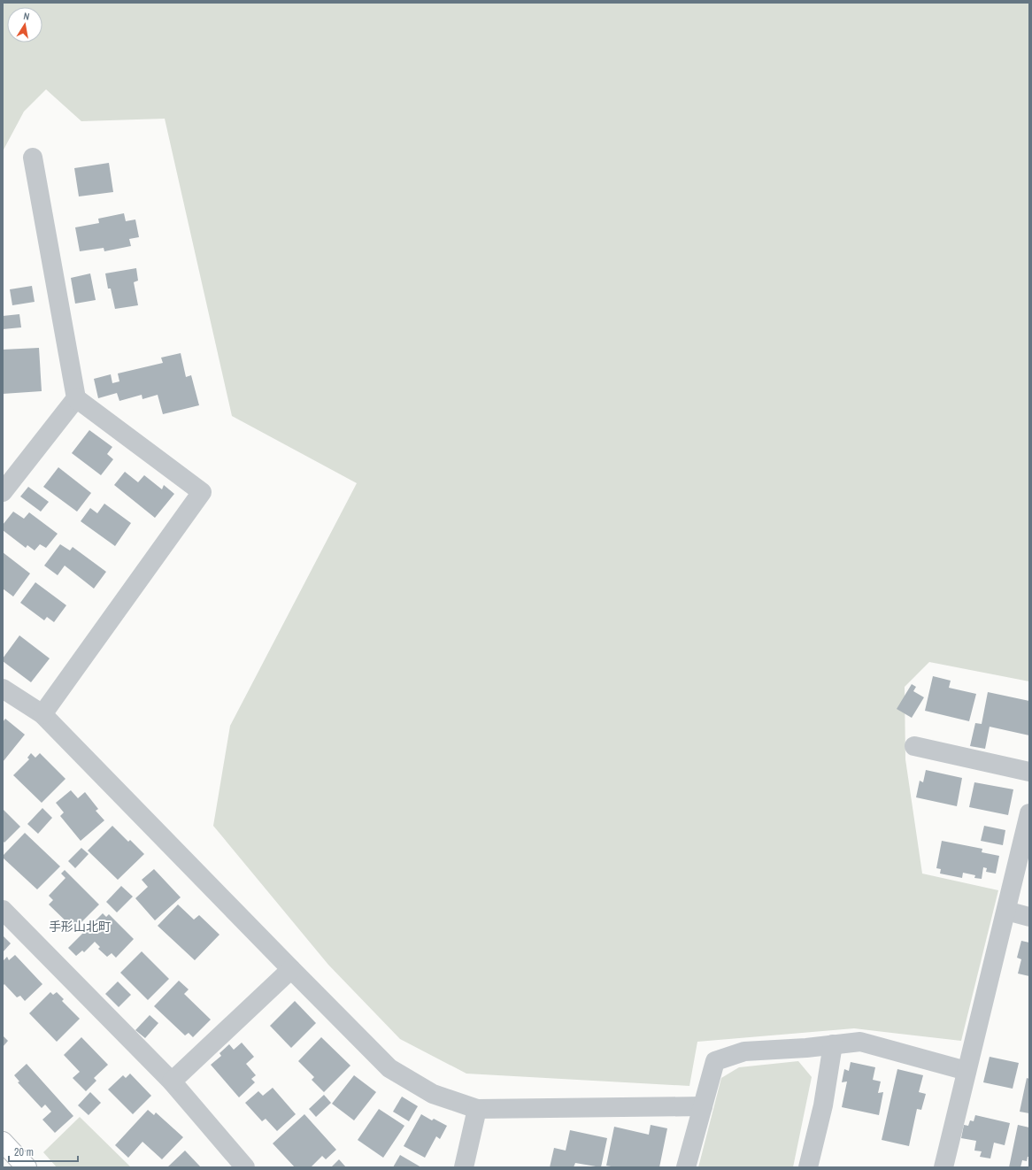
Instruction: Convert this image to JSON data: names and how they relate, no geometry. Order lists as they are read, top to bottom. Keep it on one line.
{"districts":["手形山北町"],"scale_bar":"20 m","north":"top"}
